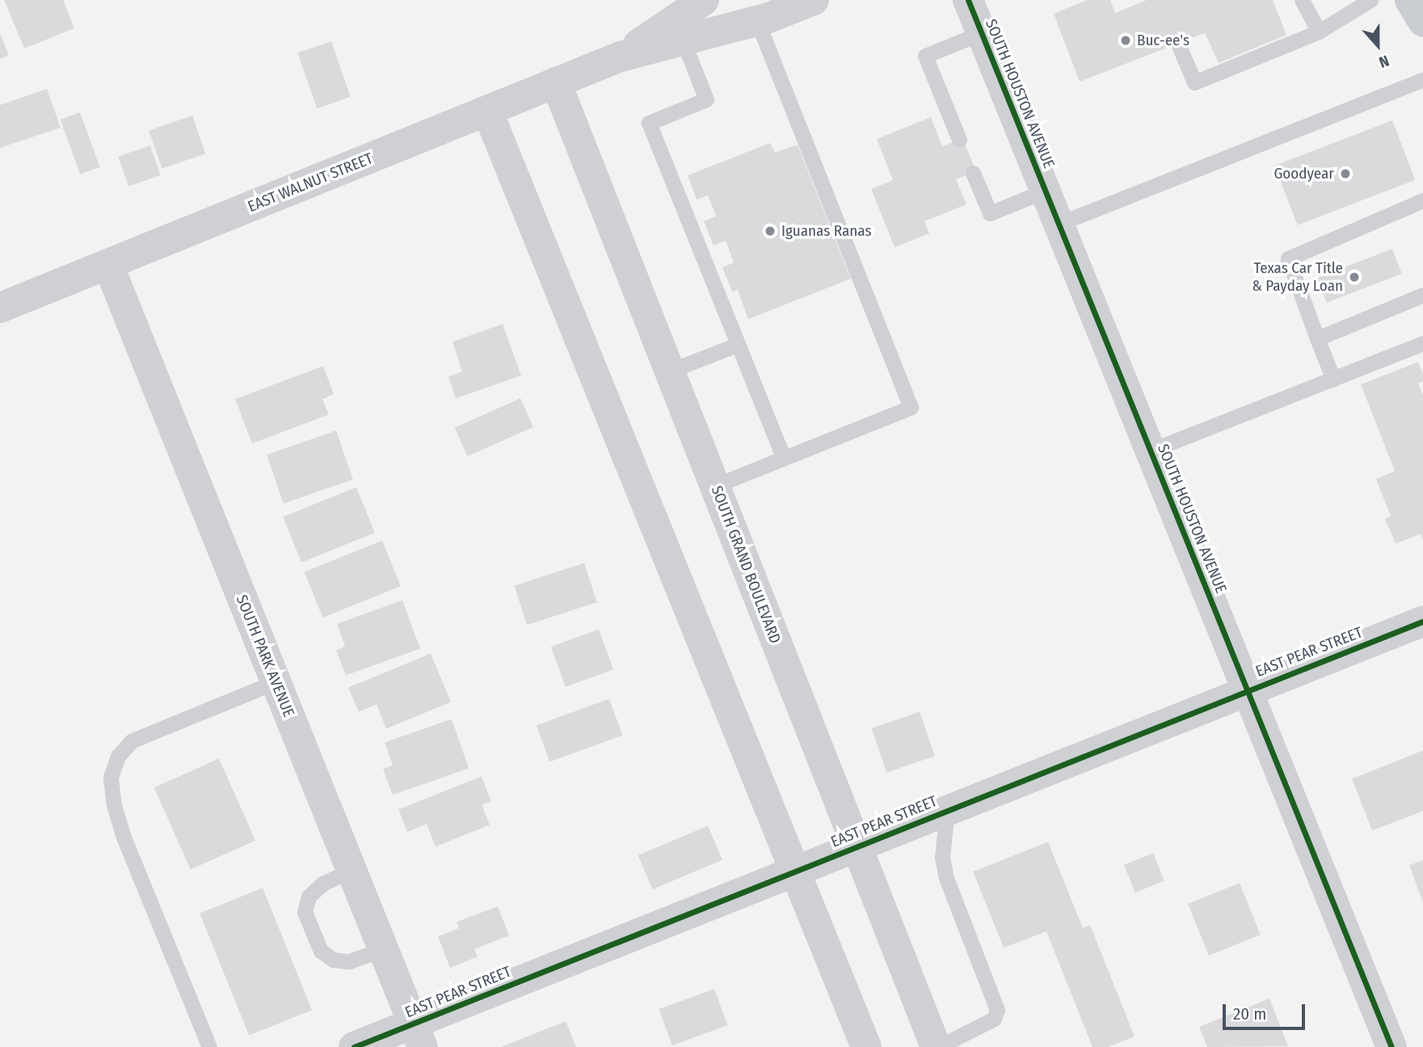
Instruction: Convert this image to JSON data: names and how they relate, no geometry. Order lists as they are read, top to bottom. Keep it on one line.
{"streets":{"street":["SOUTH HOUSTON AVENUE","EAST WALNUT STREET","SOUTH GRAND BOULEVARD","EAST PEAR STREET","SOUTH PARK AVENUE"]},"crossings":[["SOUTH HOUSTON AVENUE","EAST PEAR STREET"],["EAST WALNUT STREET","SOUTH GRAND BOULEVARD"],["EAST WALNUT STREET","SOUTH PARK AVENUE"],["SOUTH GRAND BOULEVARD","EAST PEAR STREET"],["EAST PEAR STREET","SOUTH PARK AVENUE"]],"places":["Buc-ee's","Goodyear","Iguanas Ranas","Texas Car Title & Payday Loan"],"scale_bar":"20 m","north":"bottom"}
